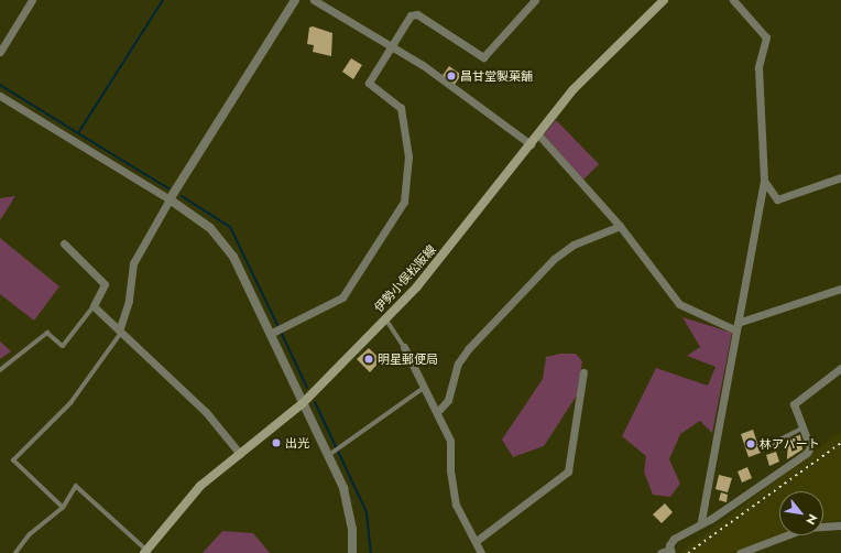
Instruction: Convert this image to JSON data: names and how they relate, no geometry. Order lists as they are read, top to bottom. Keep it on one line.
{"streets":{"main road":["伊勢小俣松阪線"]},"places":["昌甘堂製菓舗","明星郵便局","出光","林アパート"],"north":"bottom right"}
